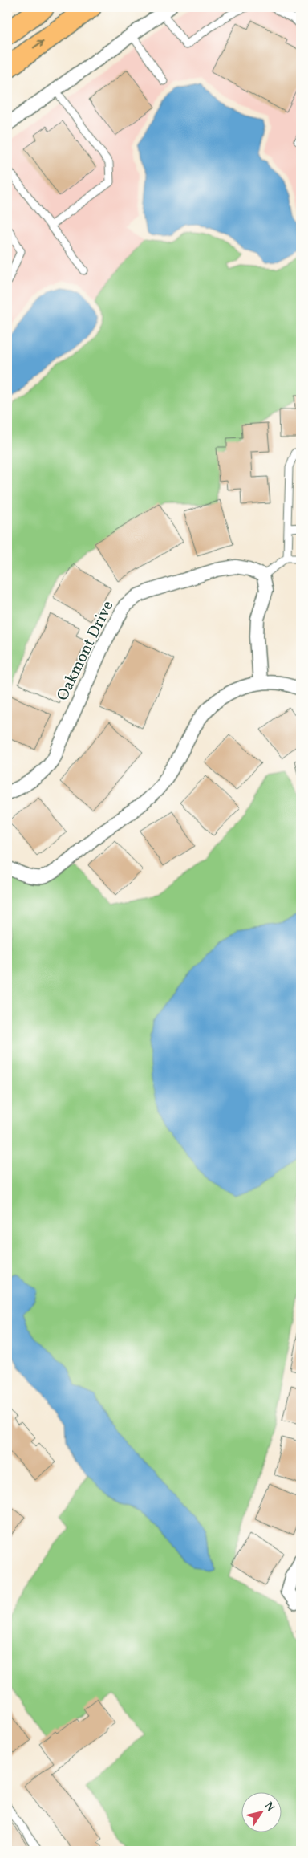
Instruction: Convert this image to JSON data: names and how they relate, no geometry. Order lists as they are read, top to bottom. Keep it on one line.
{"streets":{"street":["Oakmont Drive"]},"north":"top right"}
